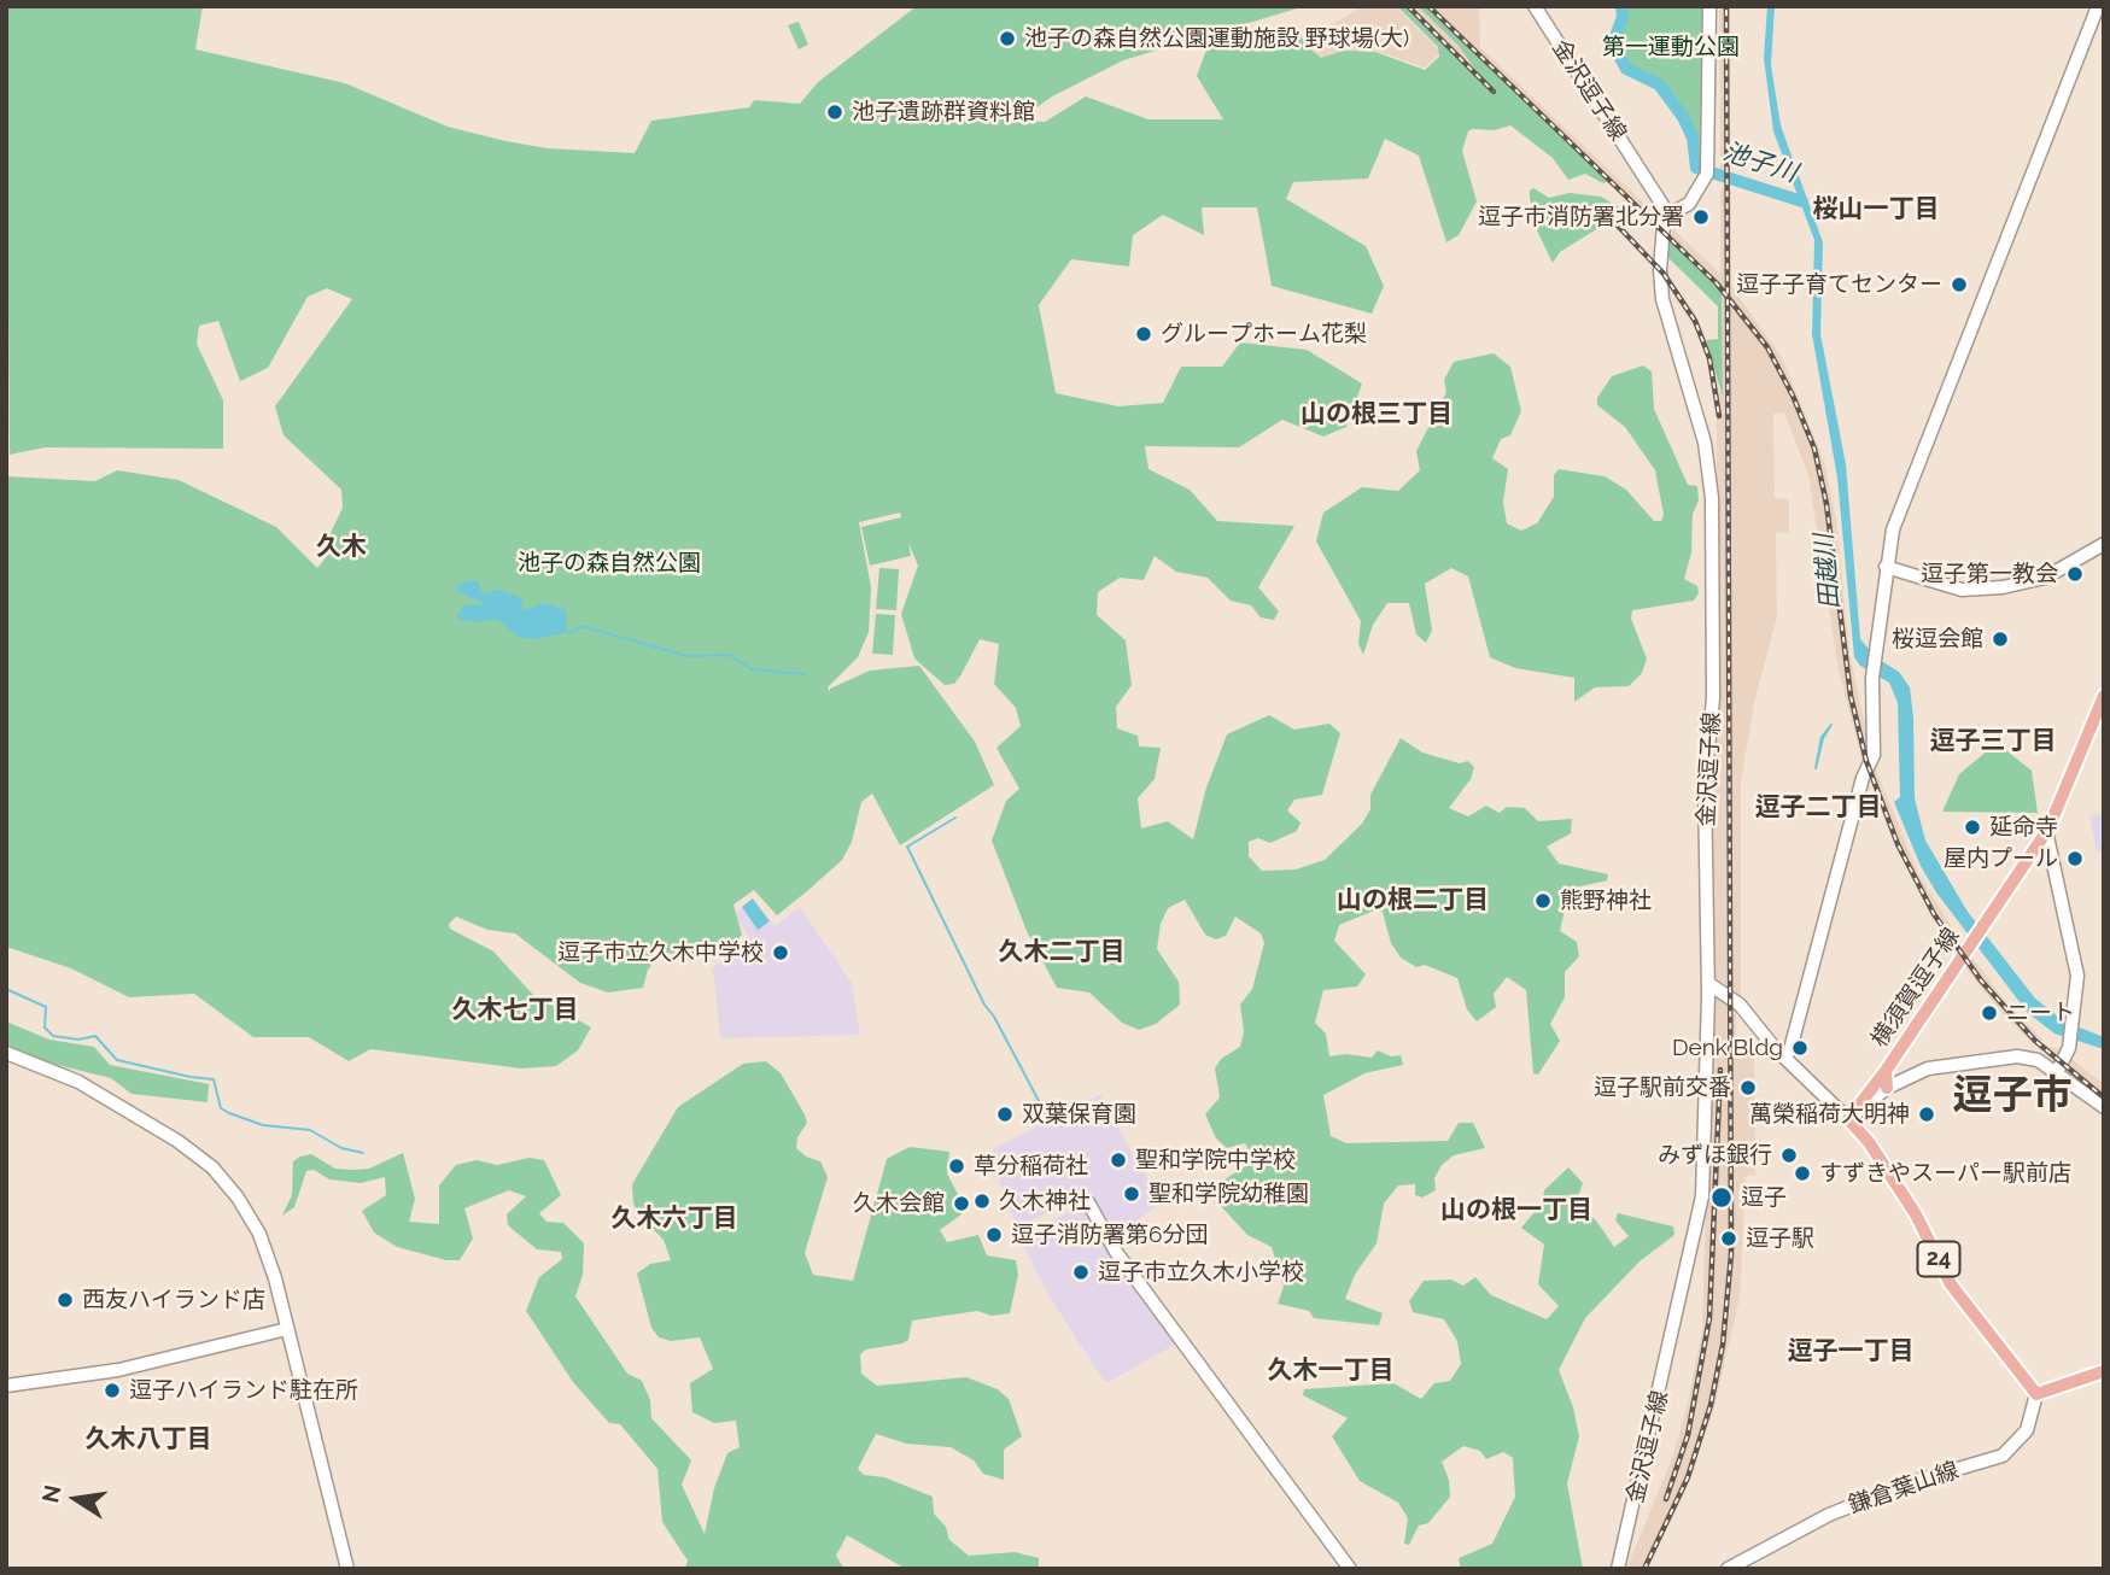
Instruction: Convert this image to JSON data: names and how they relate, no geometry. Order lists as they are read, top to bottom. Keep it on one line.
{"streets":{"main road":["横須賀逗子線","24"],"street":["金沢逗子線","鎌倉葉山線"]},"crossings":[["横須賀逗子線","24"],["24","鎌倉葉山線"]],"districts":["桜山一丁目","山の根三丁目","久木","逗子三丁目","逗子二丁目","山の根二丁目","久木二丁目","久木七丁目","逗子市","山の根一丁目","久木六丁目","逗子一丁目","久木一丁目","久木八丁目"],"water":["池子川","田越川"],"parks":["第一運動公園","池子の森自然公園"],"places":["池子の森自然公園運動施設 野球場(大)","池子遺跡群資料館","逗子市消防署北分署","逗子子育てセンター","グループホーム花梨","逗子第一教会","桜逗会館","延命寺","屋内プール","熊野神社","逗子市立久木中学校","ニート","Denk Bldg","逗子駅前交番","双葉保育園","萬榮稲荷大明神","みずほ銀行","聖和学院中学校","草分稲荷社","すずきやスーパー駅前店","聖和学院幼稚園","逗子","久木神社","久木会館","逗子消防署第6分団","逗子駅","逗子市立久木小学校","西友ハイランド店","逗子ハイランド駐在所"],"north":"left"}
